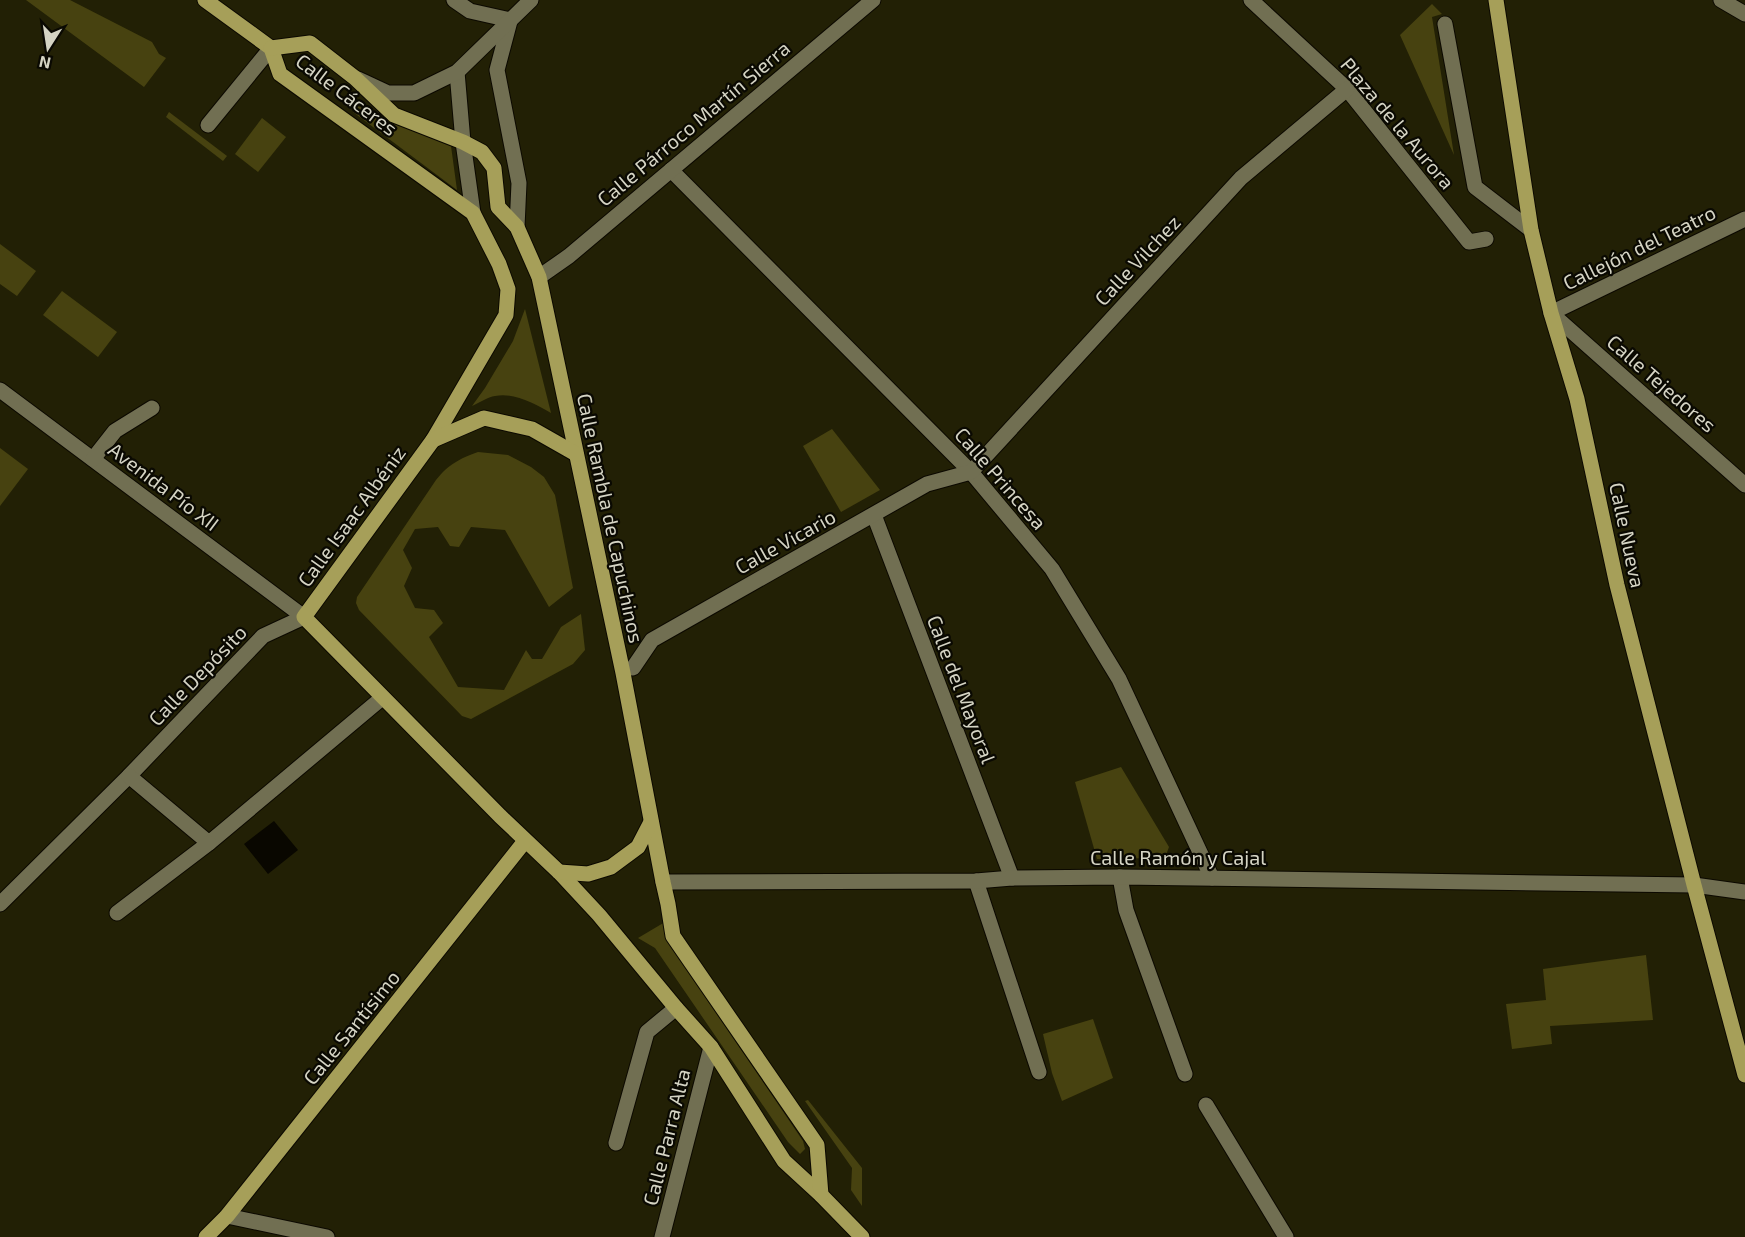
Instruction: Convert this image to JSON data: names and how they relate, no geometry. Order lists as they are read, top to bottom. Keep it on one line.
{"streets":{"main road":["Calle Cáceres","Calle Isaac Albéniz","Calle Rambla de Capuchinos","Calle Nueva","Calle Santísimo"],"street":["Calle Párroco Martín Sierra","Plaza de la Aurora","Callejón del Teatro","Calle Vilchez","Calle Tejedores","Calle Princesa","Avenida Pío XII","Calle Vicario","Calle Depósito","Calle del Mayoral","Calle Ramón y Cajal","Calle Parra Alta"]},"crossings":[["Calle Cáceres","Calle Isaac Albéniz"],["Calle Cáceres","Calle Rambla de Capuchinos"],["Calle Párroco Martín Sierra","Calle Princesa"],["Calle Párroco Martín Sierra","Calle Rambla de Capuchinos"],["Plaza de la Aurora","Calle Vilchez"],["Callejón del Teatro","Calle Tejedores"],["Callejón del Teatro","Calle Nueva"],["Calle Vilchez","Calle Princesa"],["Calle Vilchez","Calle Vicario"],["Calle Tejedores","Calle Nueva"],["Calle Princesa","Calle Vicario"],["Calle Princesa","Calle Ramón y Cajal"],["Avenida Pío XII","Calle Isaac Albéniz"],["Avenida Pío XII","Calle Depósito"],["Calle Isaac Albéniz","Calle Rambla de Capuchinos"],["Calle Isaac Albéniz","Calle Depósito"],["Calle Rambla de Capuchinos","Calle Ramón y Cajal"],["Calle Nueva","Calle Ramón y Cajal"],["Calle Vicario","Calle del Mayoral"],["Calle del Mayoral","Calle Ramón y Cajal"]],"north":"bottom"}
